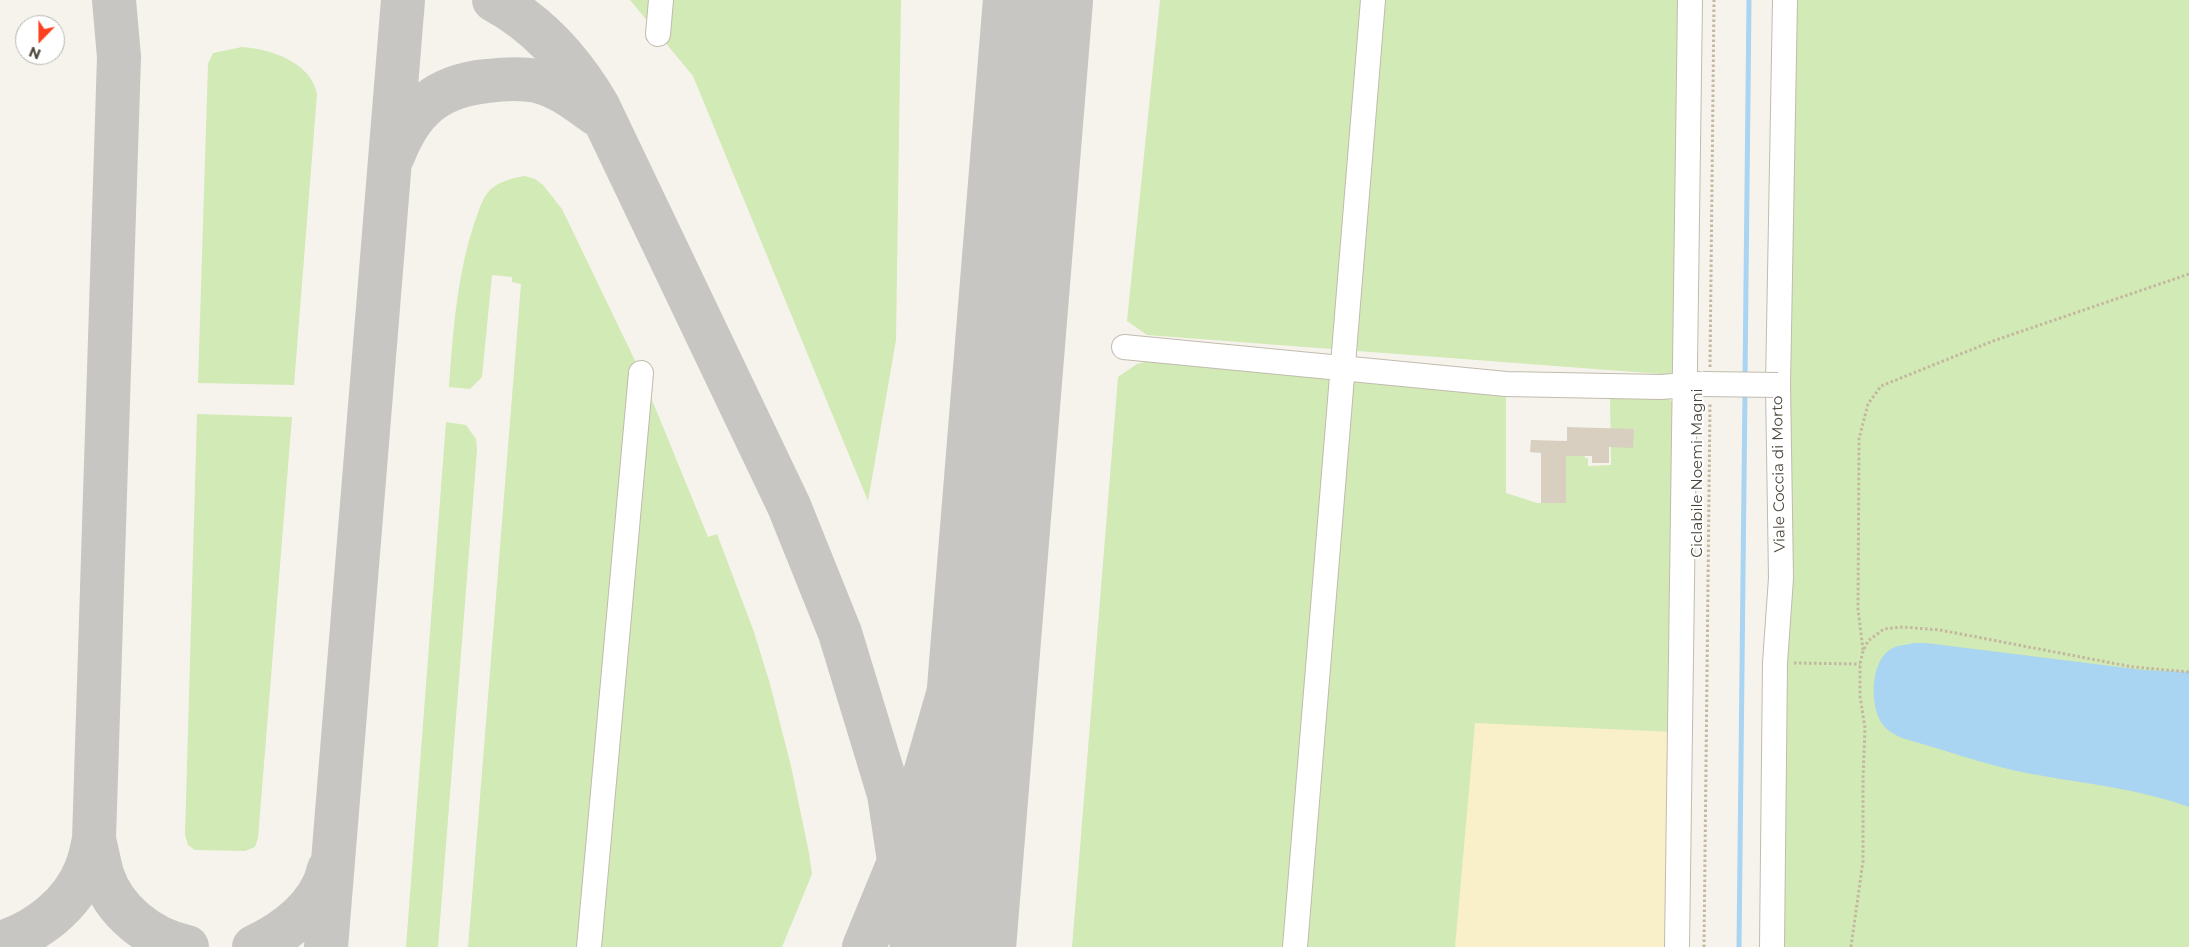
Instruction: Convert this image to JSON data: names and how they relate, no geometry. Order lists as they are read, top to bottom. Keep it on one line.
{"streets":{"street":["Viale Coccia di Morto"],"path":["Ciclabile Noemi Magni"]},"north":"bottom"}
